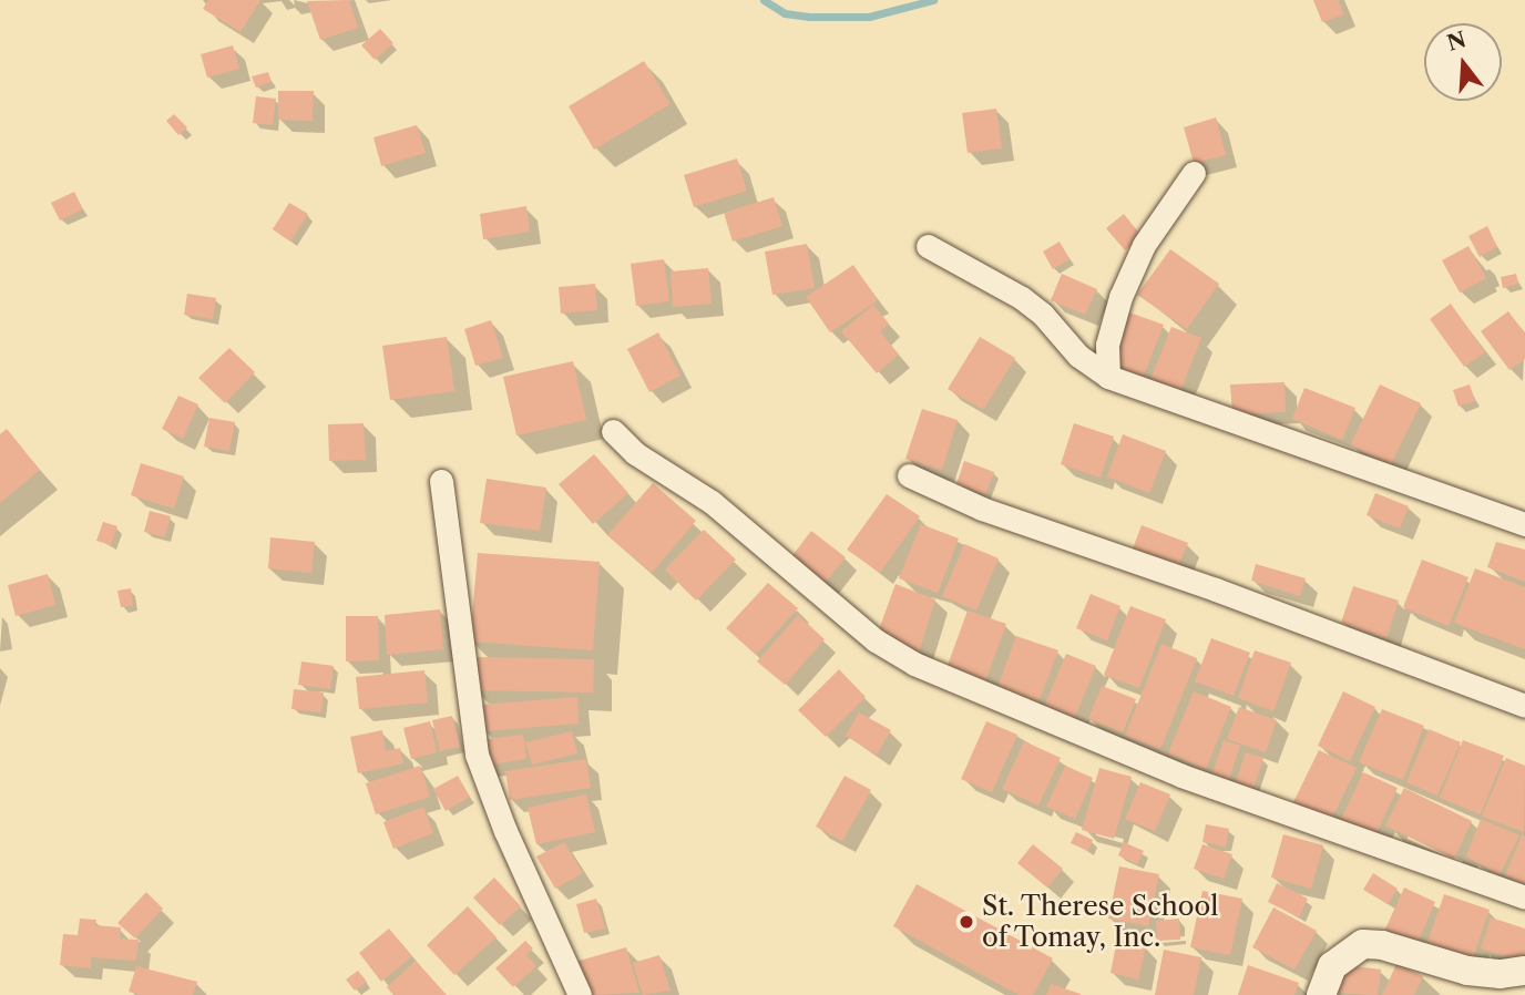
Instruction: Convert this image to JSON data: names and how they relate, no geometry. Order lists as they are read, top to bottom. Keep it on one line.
{"places":["St. Therese School of Tomay, Inc."],"north":"top"}
